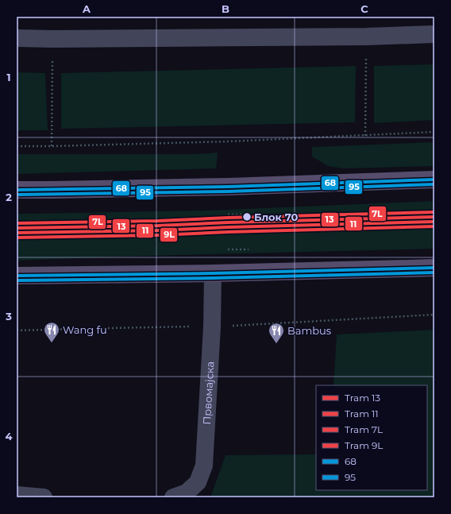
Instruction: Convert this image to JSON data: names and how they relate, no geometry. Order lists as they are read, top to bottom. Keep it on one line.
{"streets":{"street":["Првомајска"]},"places":{"other":["Блок 70"],"restaurant":["Wang fu","Bambus"]},"lines":["transit line 68","transit line 95","tram line 7L","tram line 13","tram line 11","tram line 9L"],"legend":["Tram 13","Tram 11","Tram 7L","Tram 9L","68","95"],"grid":{"columns":["A","B","C"],"rows":["1","2","3","4"]}}
